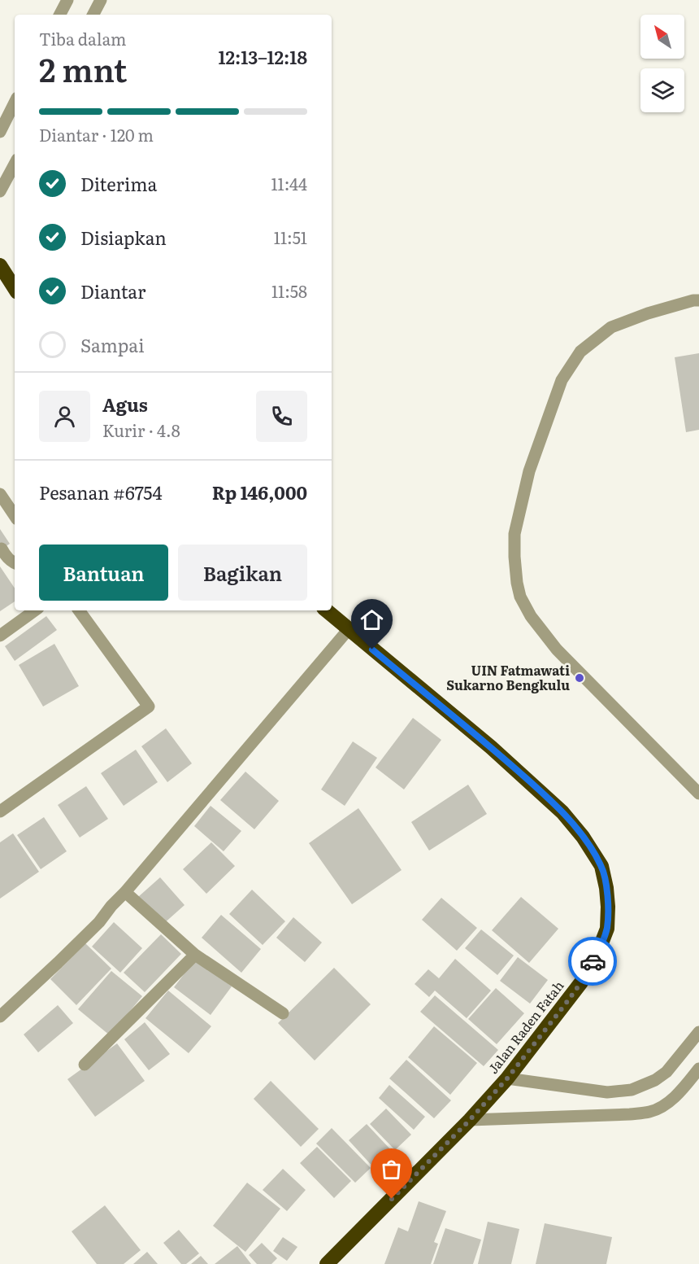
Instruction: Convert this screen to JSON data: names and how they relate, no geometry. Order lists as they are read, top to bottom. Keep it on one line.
{"streets":{"highway":["Jalan Raden Fatah"]},"places":["UIN Fatmawati Sukarno Bengkulu"],"north":"top left","page":{"heading":["2 mnt","Tiba dalam","12:13–12:18"],"panel":["Agus","Kurir · 4.8","Pesanan #6754","Rp 146,000"],"bar":"Diantar · 120 m","list":[["Diterima","11:44"],["Disiapkan","11:51"],["Diantar","11:58"],"Sampai"],"buttons":["Bantuan","Bagikan"]}}
